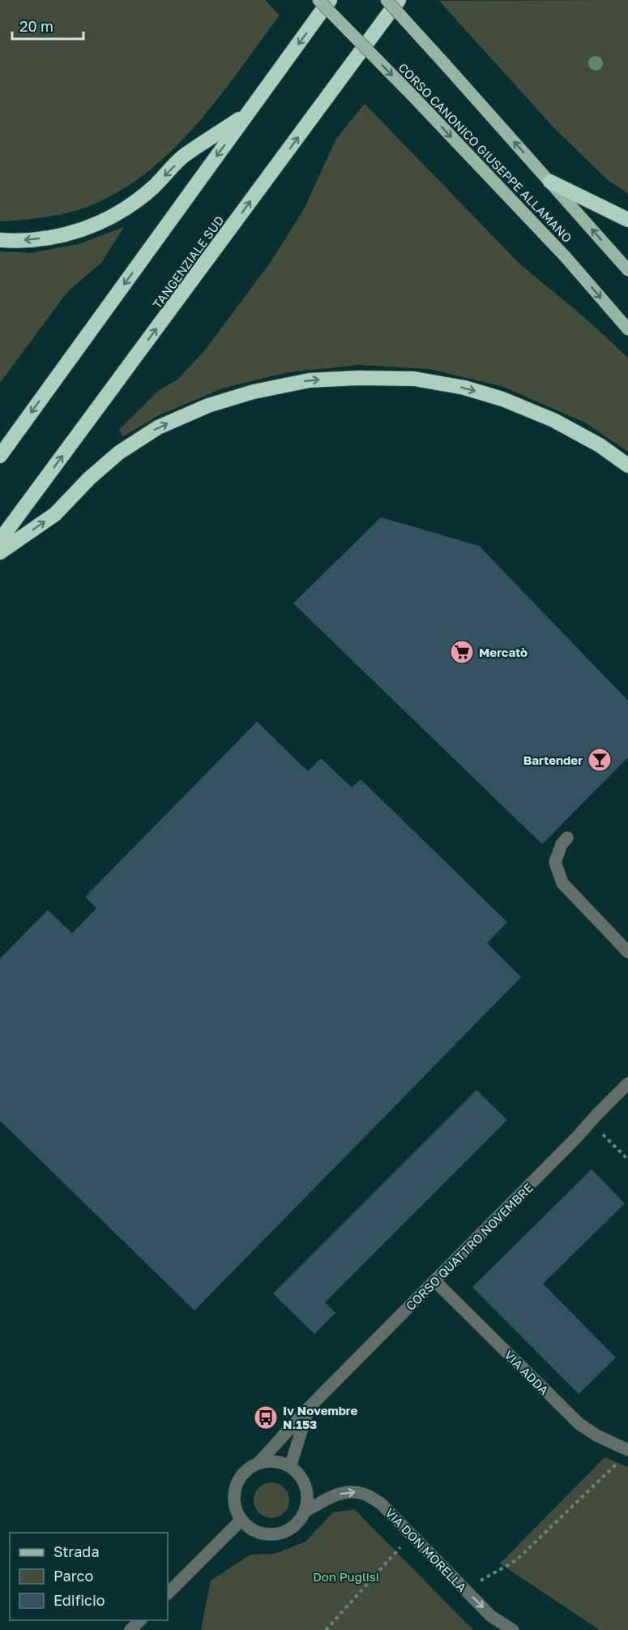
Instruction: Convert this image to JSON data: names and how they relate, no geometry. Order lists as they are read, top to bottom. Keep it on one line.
{"streets":{"highway":["TANGENZIALE SUD"],"main road":["CORSO CANONICO GIUSEPPE ALLAMANO"],"street":["CORSO QUATTRO NOVEMBRE","VIA ADDA","VIA DON MORELLA"]},"crossings":[["CORSO QUATTRO NOVEMBRE","VIA ADDA"],["CORSO QUATTRO NOVEMBRE","VIA DON MORELLA"]],"one_way":["VIA DON MORELLA"],"parks":["Don Puglisi"],"places":{"supermarket":["Mercatò"],"bar":["Bartender"],"bus stop":["Iv Novembre N.153"]},"legend":["Strada","Parco","Edificio"],"scale_bar":"20 m"}
